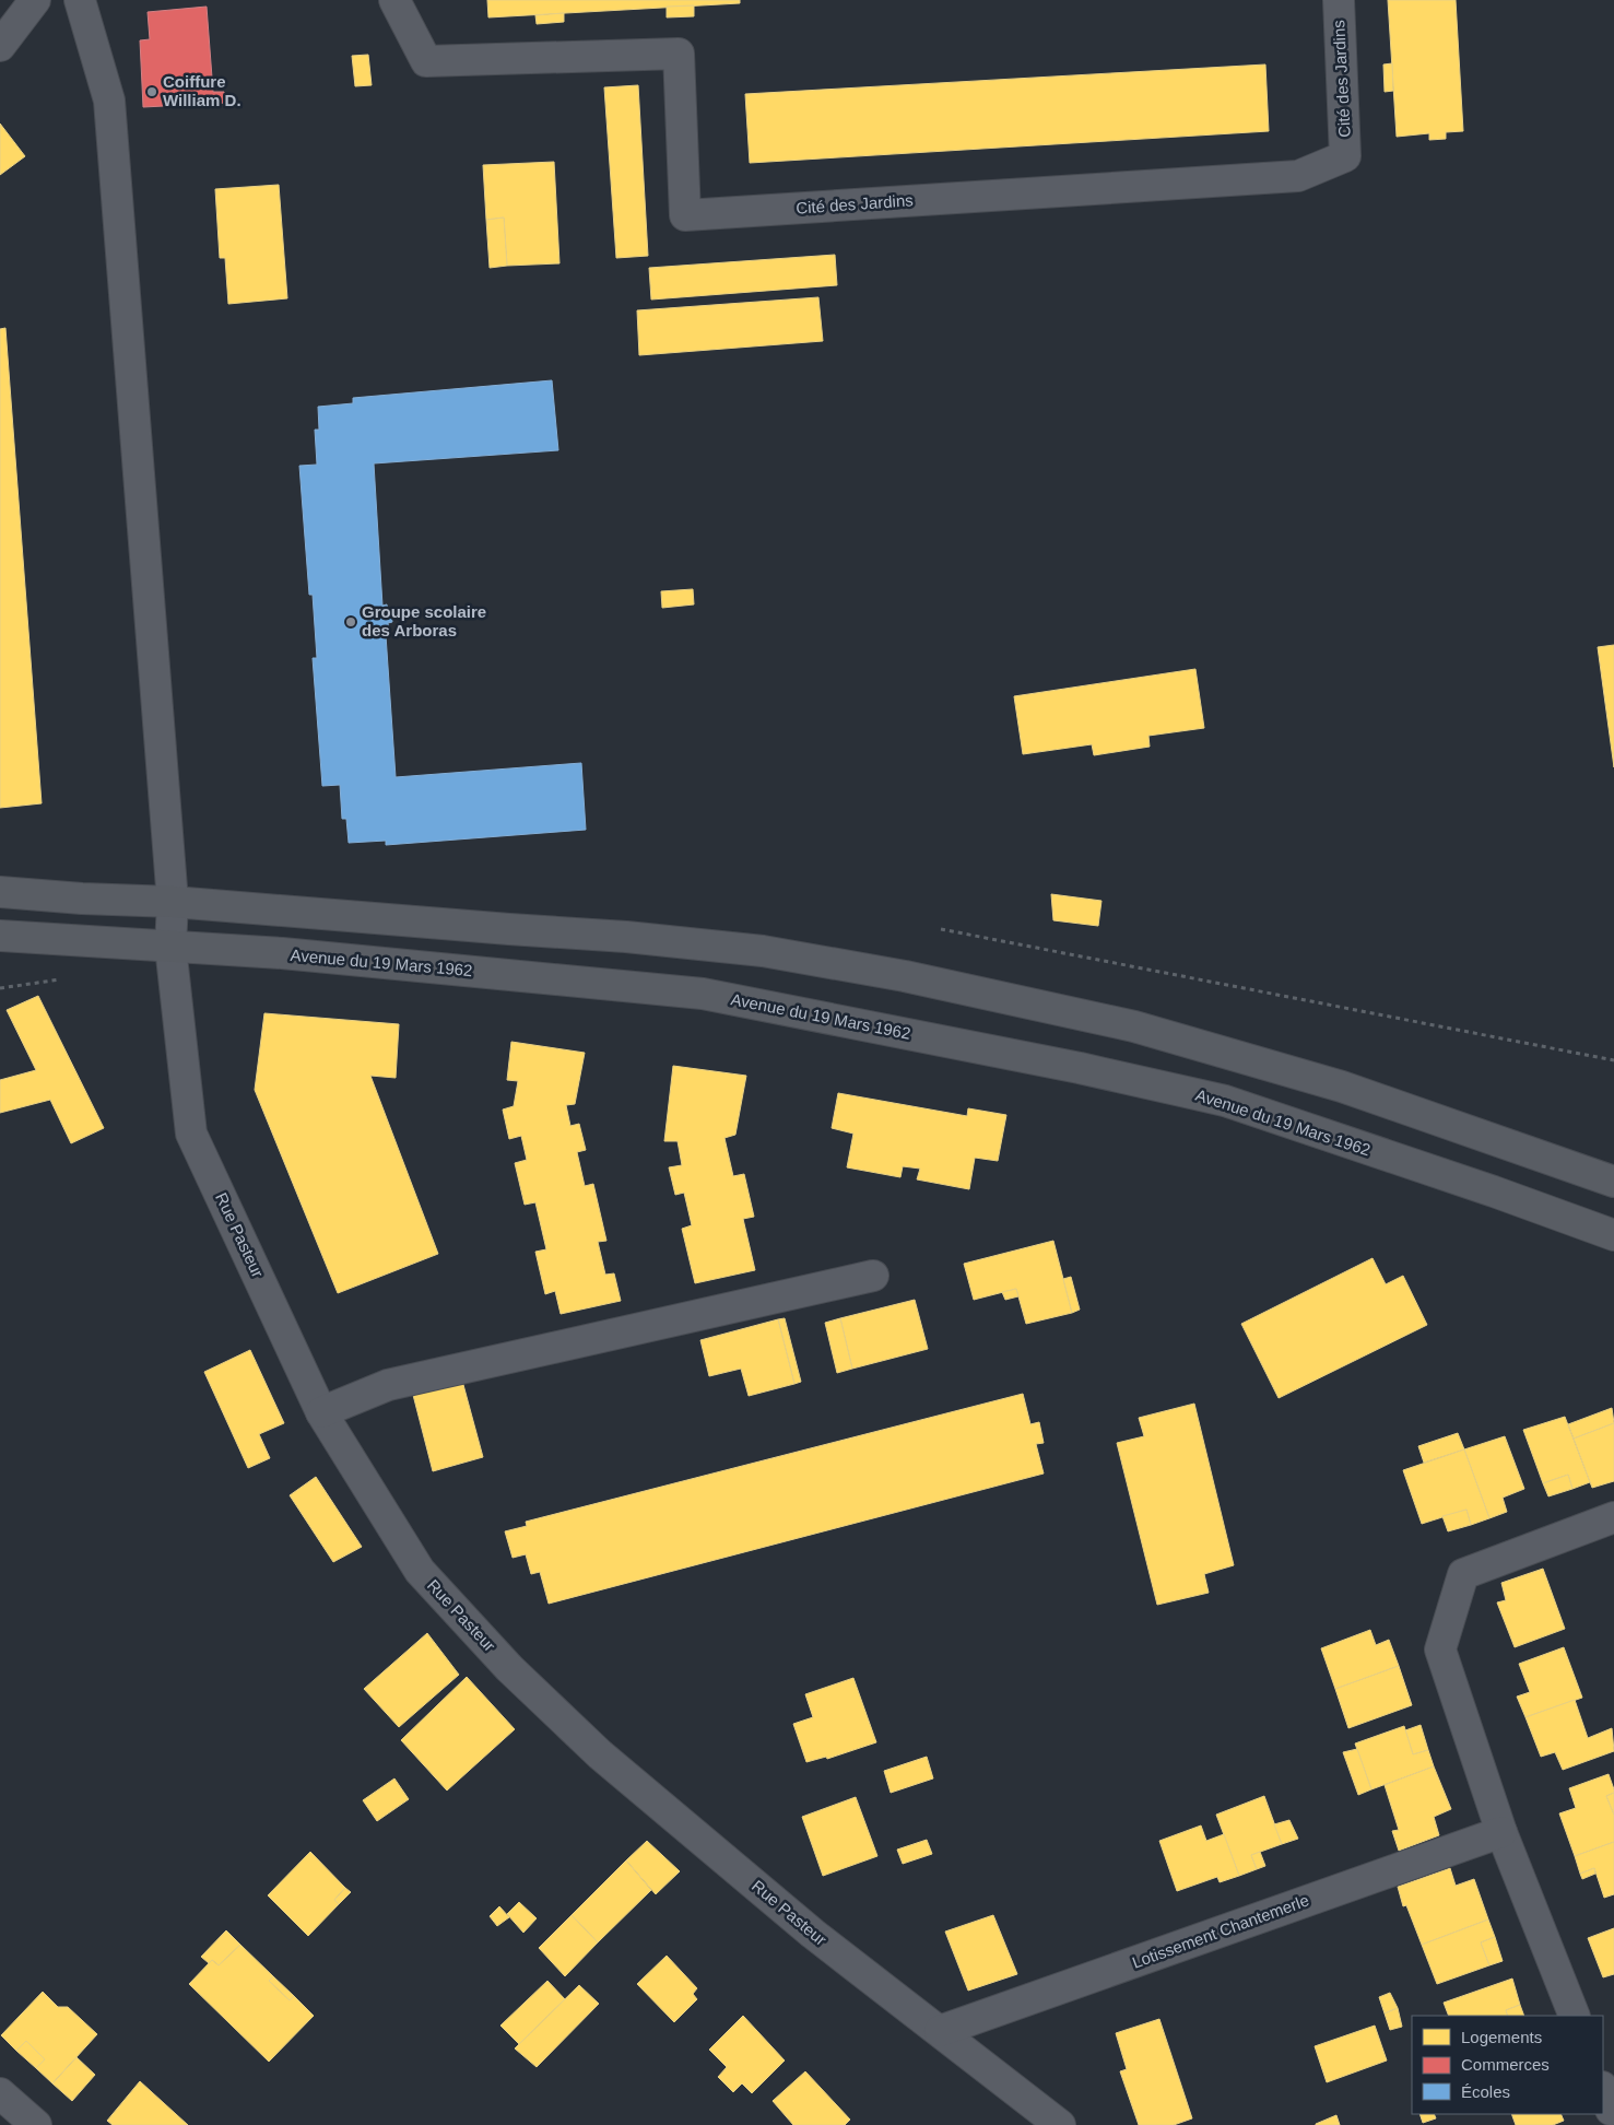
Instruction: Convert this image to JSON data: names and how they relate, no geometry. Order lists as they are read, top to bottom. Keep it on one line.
{"streets":{"main road":["Avenue du 19 Mars 1962"],"street":["Cité des Jardins","Rue Pasteur","Lotissement Chantemerle"]},"crossings":[["Avenue du 19 Mars 1962","Rue Pasteur"],["Rue Pasteur","Lotissement Chantemerle"]],"places":["Coiffure William D.","Groupe scolaire des Arboras"],"legend":["Logements","Commerces","Écoles"]}
